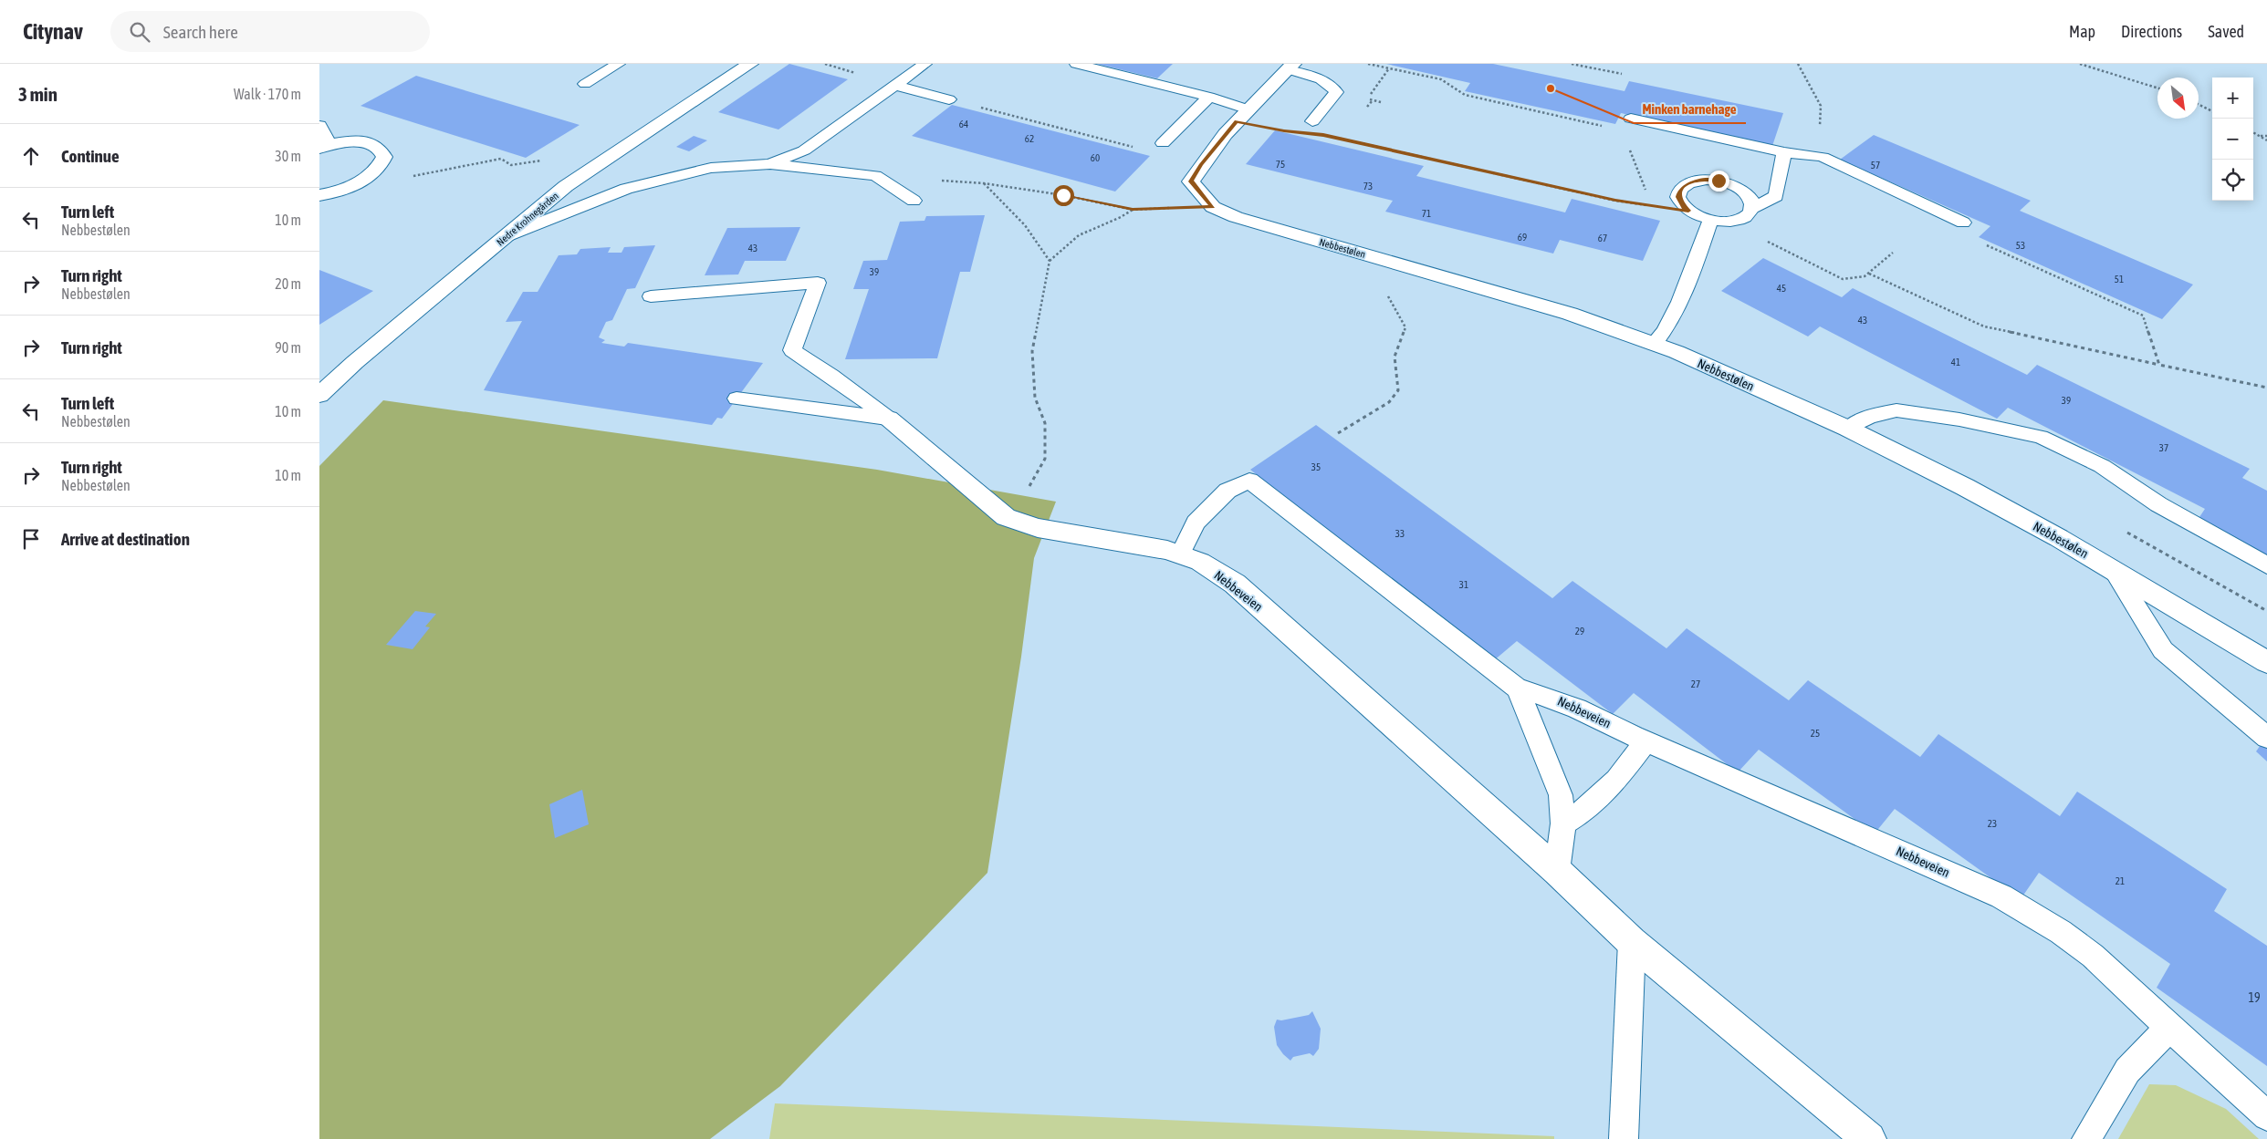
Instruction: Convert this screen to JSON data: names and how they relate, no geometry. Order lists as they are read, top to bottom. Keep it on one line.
{"streets":{"street":["Nedre Krohnegården","Nebbestølen","Nebbeveien"]},"places":["Minken barnehage"],"house_numbers":["64","62","60","75","57","73","71","69","67","53","43","39","51","45","43","41","39","37","35","33","31","29","27","25","23","21","19"],"north":"bottom right","page":{"header":"Citynav","search":"Search here","nav":["Map","Directions","Saved"],"heading":["3 min","Walk · 170 m"],"map_buttons":["+","−"],"list":[["Continue","30 m"],["Turn left","Nebbestølen","10 m"],["Turn right","Nebbestølen","20 m"],["Turn right","90 m"],["Turn left","Nebbestølen","10 m"],["Turn right","Nebbestølen","10 m"],"Arrive at destination"]}}
